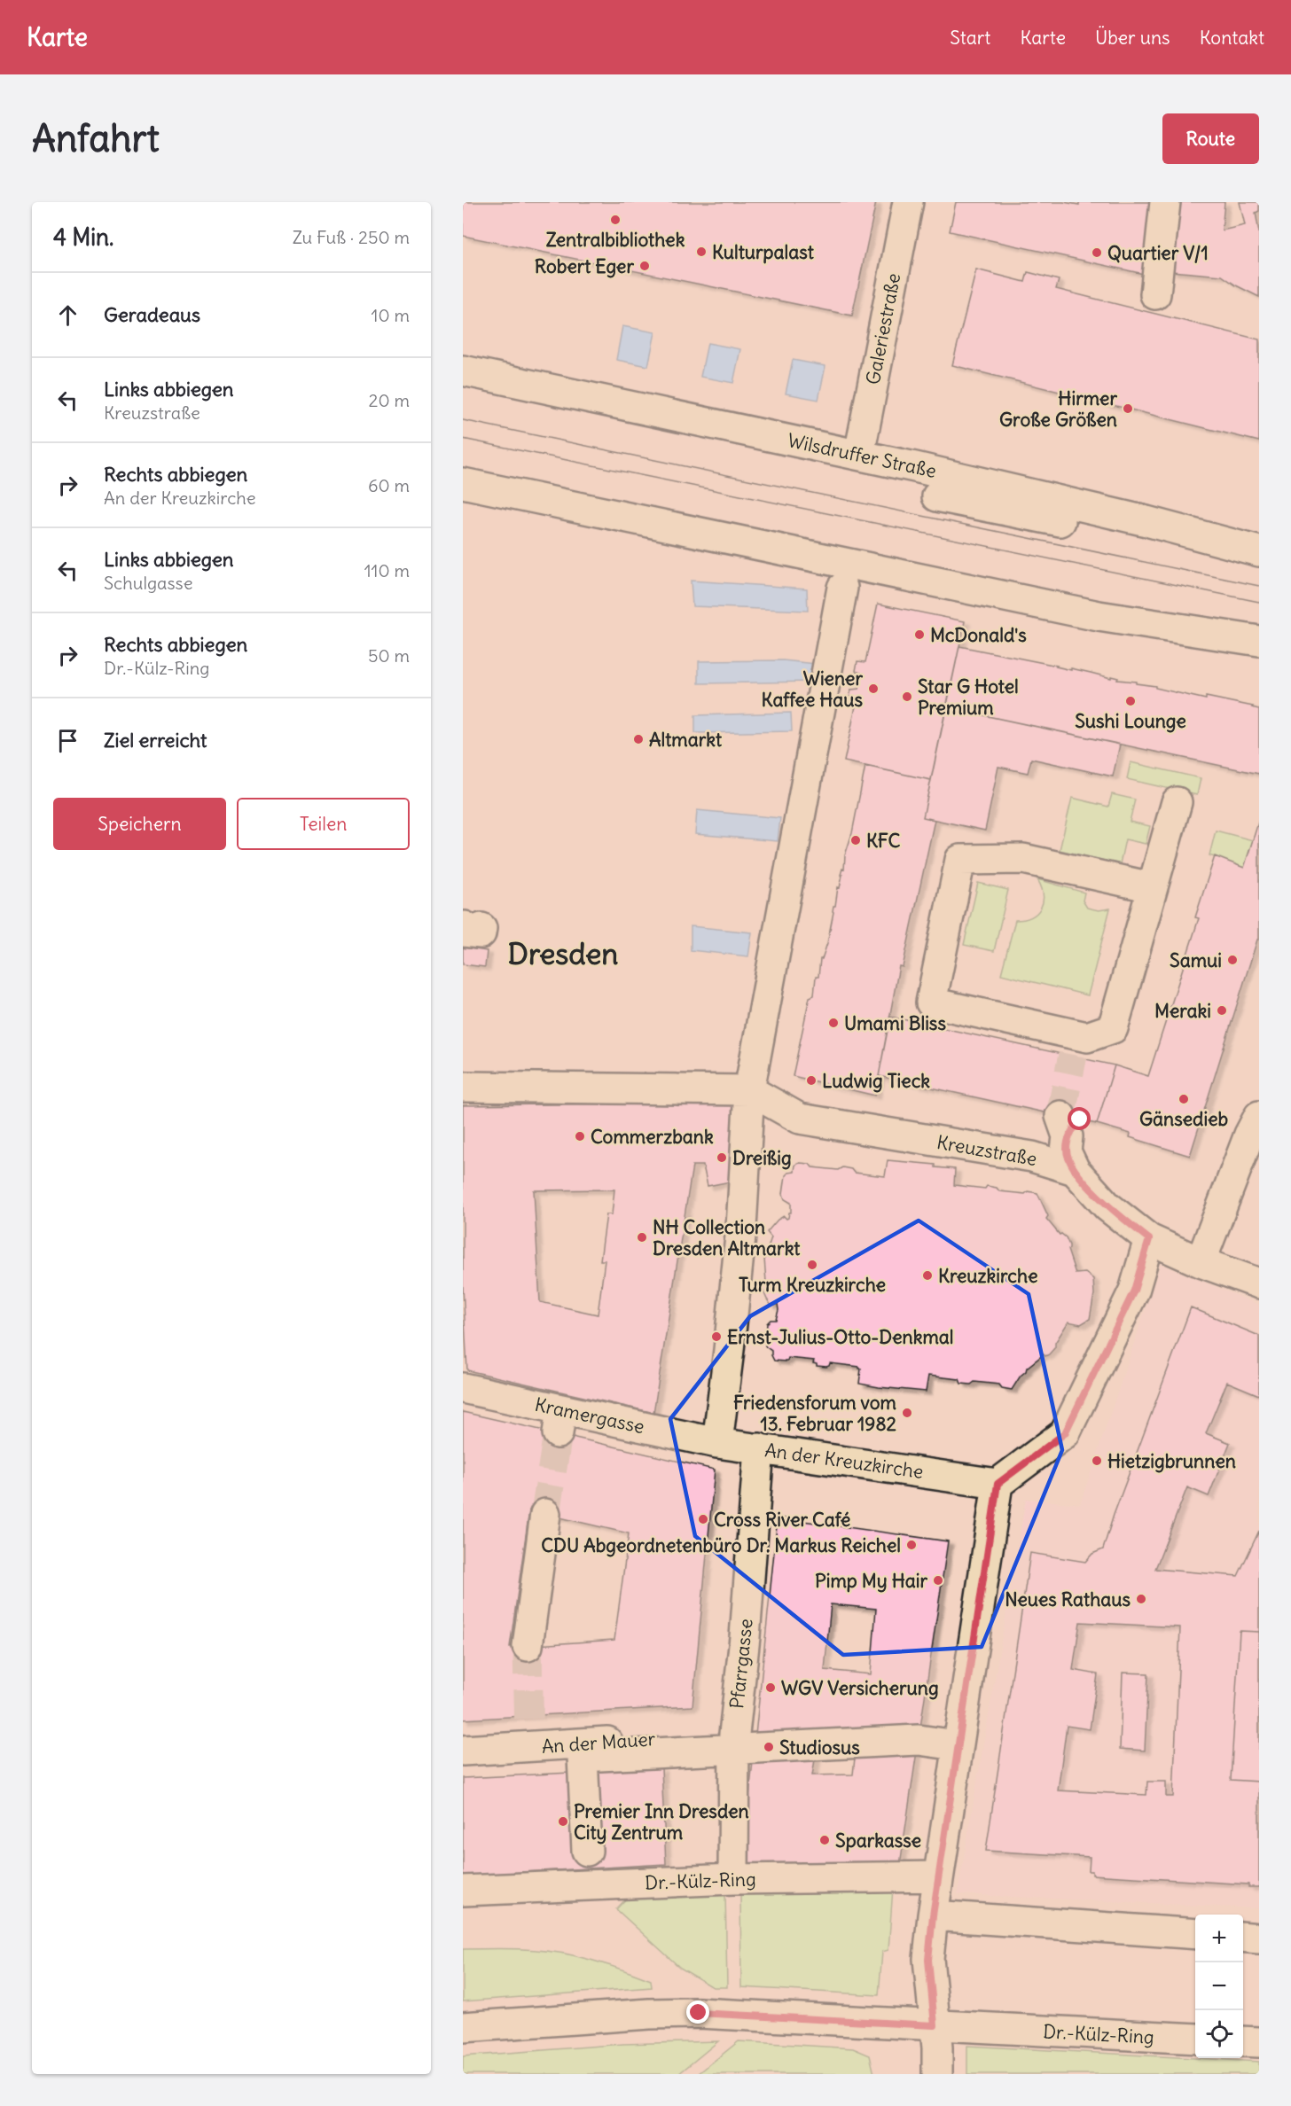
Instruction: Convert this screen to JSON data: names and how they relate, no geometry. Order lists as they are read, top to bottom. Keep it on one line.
{"streets":{"street":["Galeriestraße","Wilsdruffer Straße","Kreuzstraße","Kramergasse","An der Kreuzkirche","Pfarrgasse","An der Mauer","Dr.-Külz-Ring"]},"crossings":[["Galeriestraße","Wilsdruffer Straße"],["Kramergasse","An der Kreuzkirche"],["An der Kreuzkirche","Pfarrgasse"],["Pfarrgasse","An der Mauer"],["Pfarrgasse","Dr.-Külz-Ring"]],"districts":["Dresden"],"places":["Zentralbibliothek","Kulturpalast","Quartier V/1","Robert Eger","Hirmer Große Größen","McDonald's","Wiener Kaffee Haus","Star G Hotel Premium","Sushi Lounge","Altmarkt","KFC","Samui","Meraki","Umami Bliss","Ludwig Tieck","Gänsedieb","Commerzbank","Dreißig","NH Collection Dresden Altmarkt","Turm Kreuzkirche","Kreuzkirche","Ernst-Julius-Otto-Denkmal","Friedensforum vom 13. Februar 1982","Hietzigbrunnen","Cross River Café","CDU Abgeordnetenbüro Dr. Markus Reichel","Pimp My Hair","Neues Rathaus","WGV Versicherung","Studiosus","Premier Inn Dresden City Zentrum","Sparkasse"],"page":{"header":"Karte","nav":["Start","Karte","Über uns","Kontakt"],"buttons":["Route",["Speichern","Teilen"]],"title":"Anfahrt","heading":["4 Min.","Zu Fuß · 250 m"],"list":[["Geradeaus","10 m"],["Links abbiegen","Kreuzstraße","20 m"],["Rechts abbiegen","An der Kreuzkirche","60 m"],["Links abbiegen","Schulgasse","110 m"],["Rechts abbiegen","Dr.-Külz-Ring","50 m"],"Ziel erreicht"],"map_buttons":["+","−"]}}
